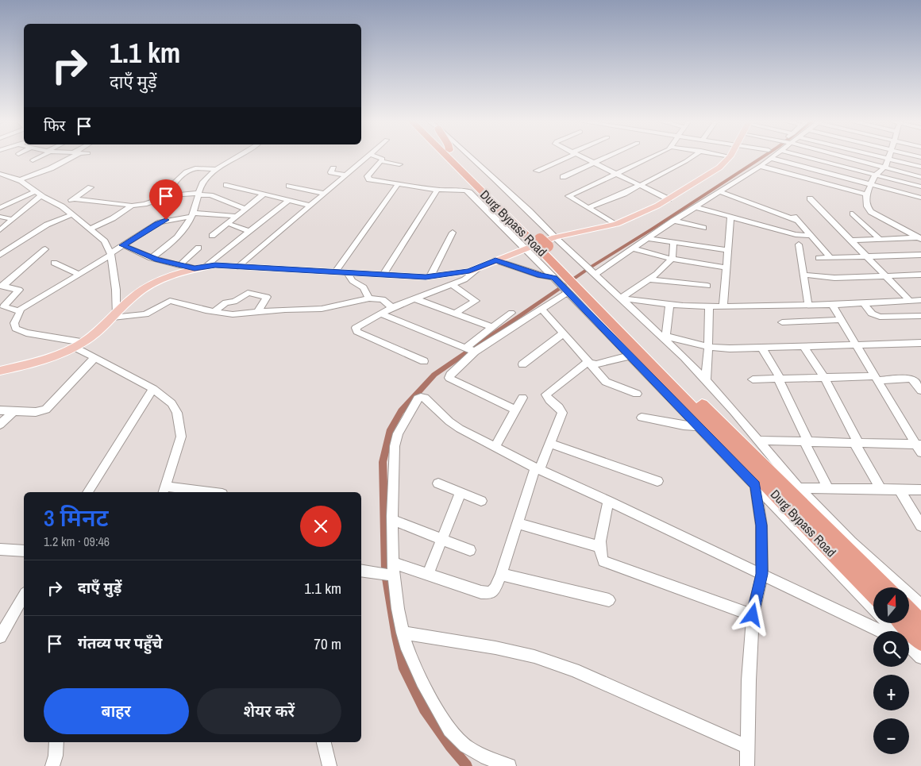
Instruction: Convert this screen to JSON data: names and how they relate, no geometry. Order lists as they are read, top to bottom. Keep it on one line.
{"streets":{"highway":["Durg Bypass Road"]},"north":"top","page":{"turn":["1.1 km","दाएँ मुड़ें"],"then":"फिर","heading":["3 मिनट","1.2 km · 09:46"],"list":[{"name":"दाएँ मुड़ें","value":"1.1 km"},{"name":"गंतव्य पर पहुँचे","value":"70 m"}],"map_buttons":["+","−"],"buttons":["बाहर","शेयर करें"]}}
